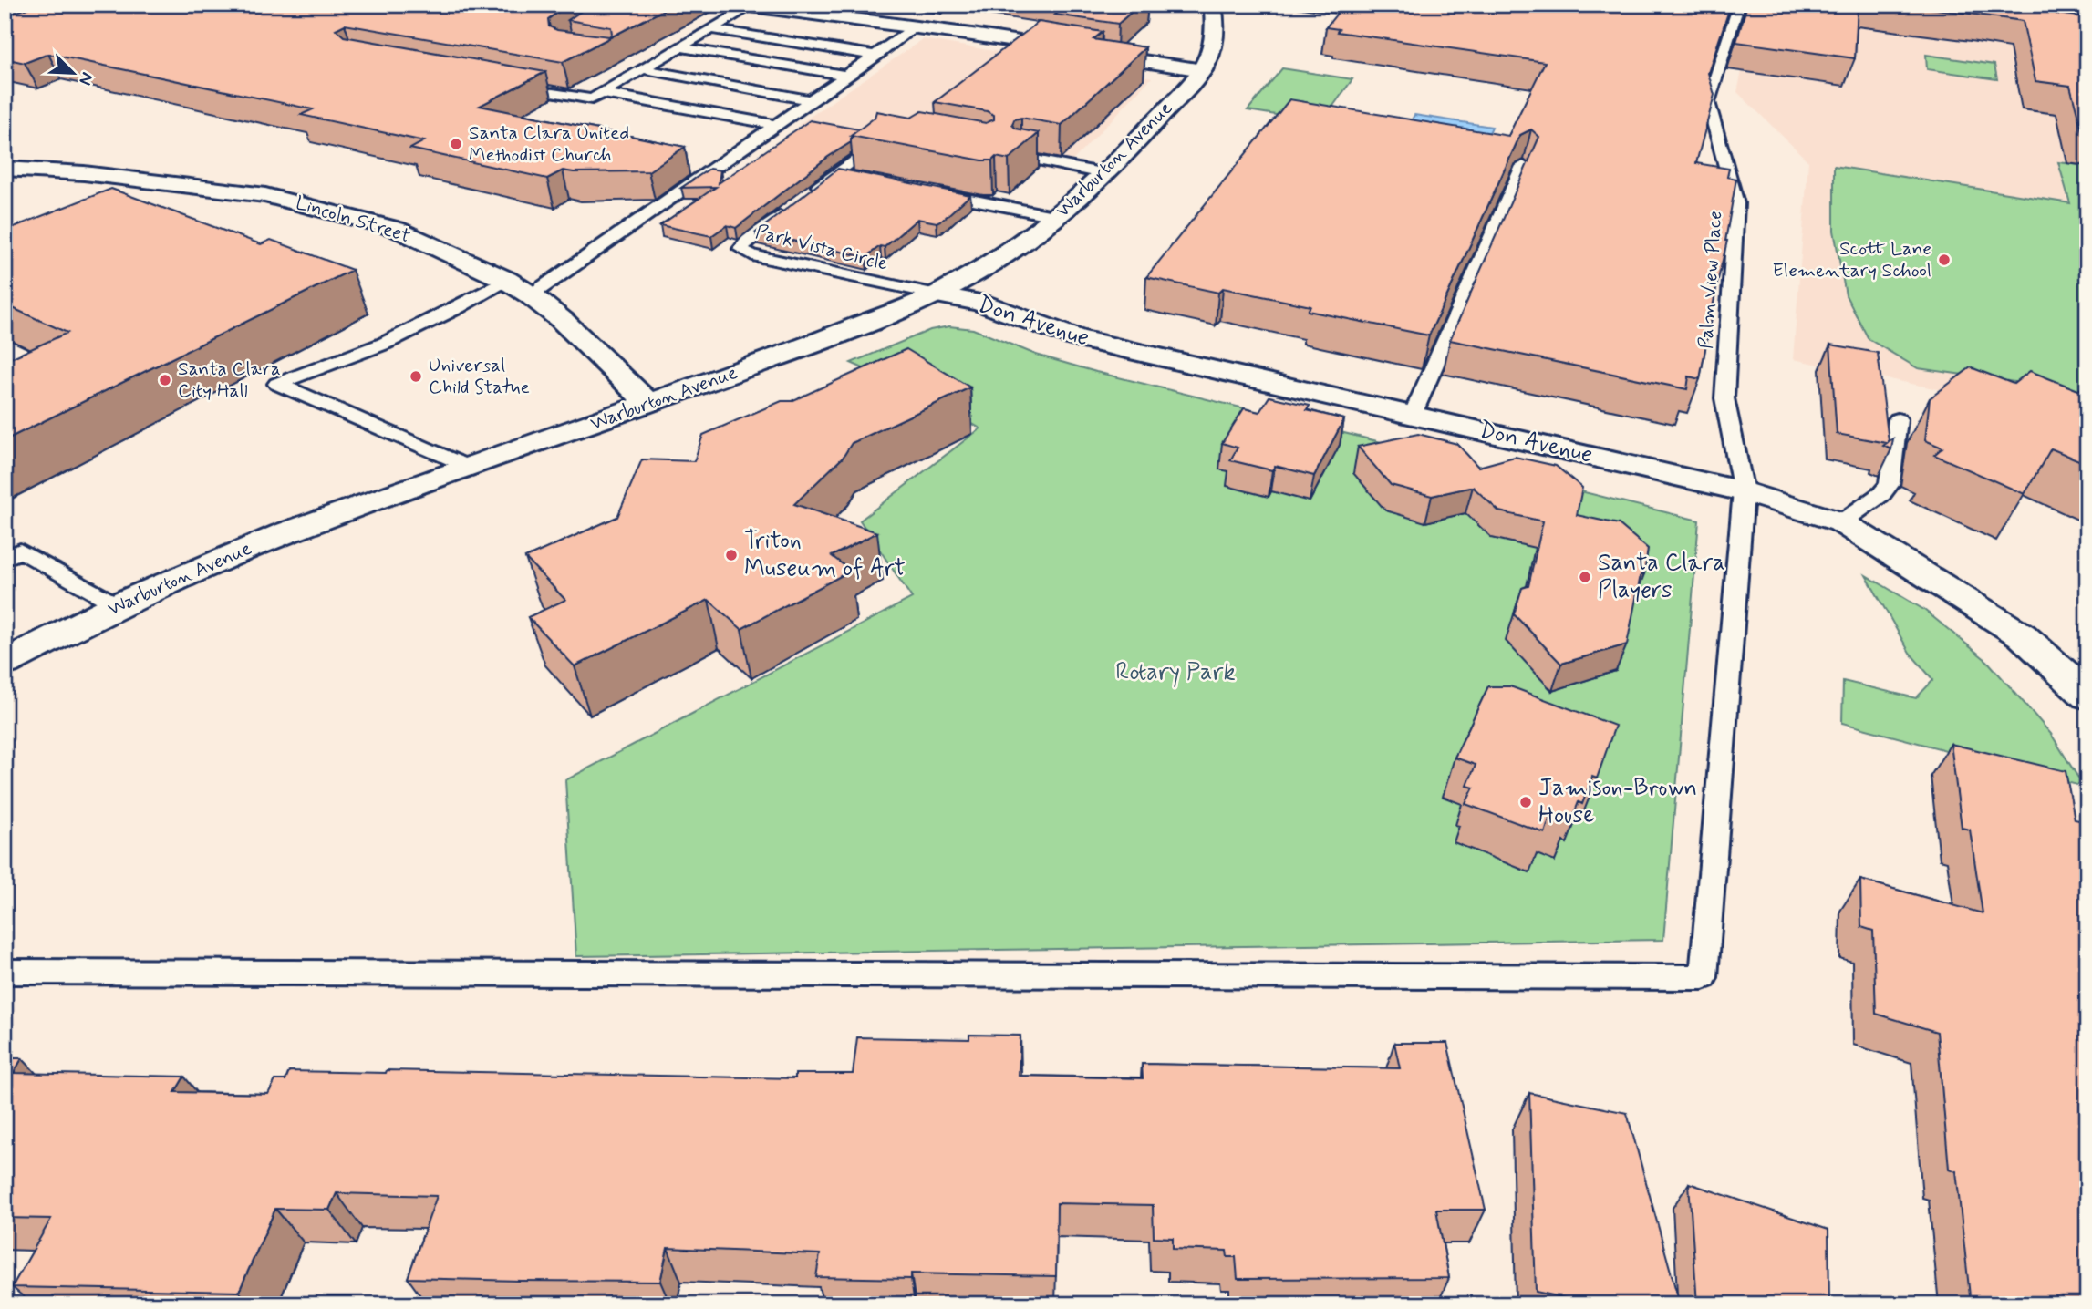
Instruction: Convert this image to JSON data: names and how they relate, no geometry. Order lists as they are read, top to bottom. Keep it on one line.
{"streets":{"street":["Warburton Avenue","Lincoln Street","Don Avenue"],"lane":["Park Vista Circle","Palm View Place"]},"crossings":[["Warburton Avenue","Lincoln Street"],["Warburton Avenue","Park Vista Circle"],["Warburton Avenue","Don Avenue"],["Park Vista Circle","Don Avenue"],["Palm View Place","Don Avenue"]],"parks":["Rotary Park"],"places":["Santa Clara United Methodist Church","Scott Lane Elementary School","Universal Child Statue","Santa Clara City Hall","Triton Museum of Art","Santa Clara Players","Jamison-Brown House"],"north":"bottom right"}
